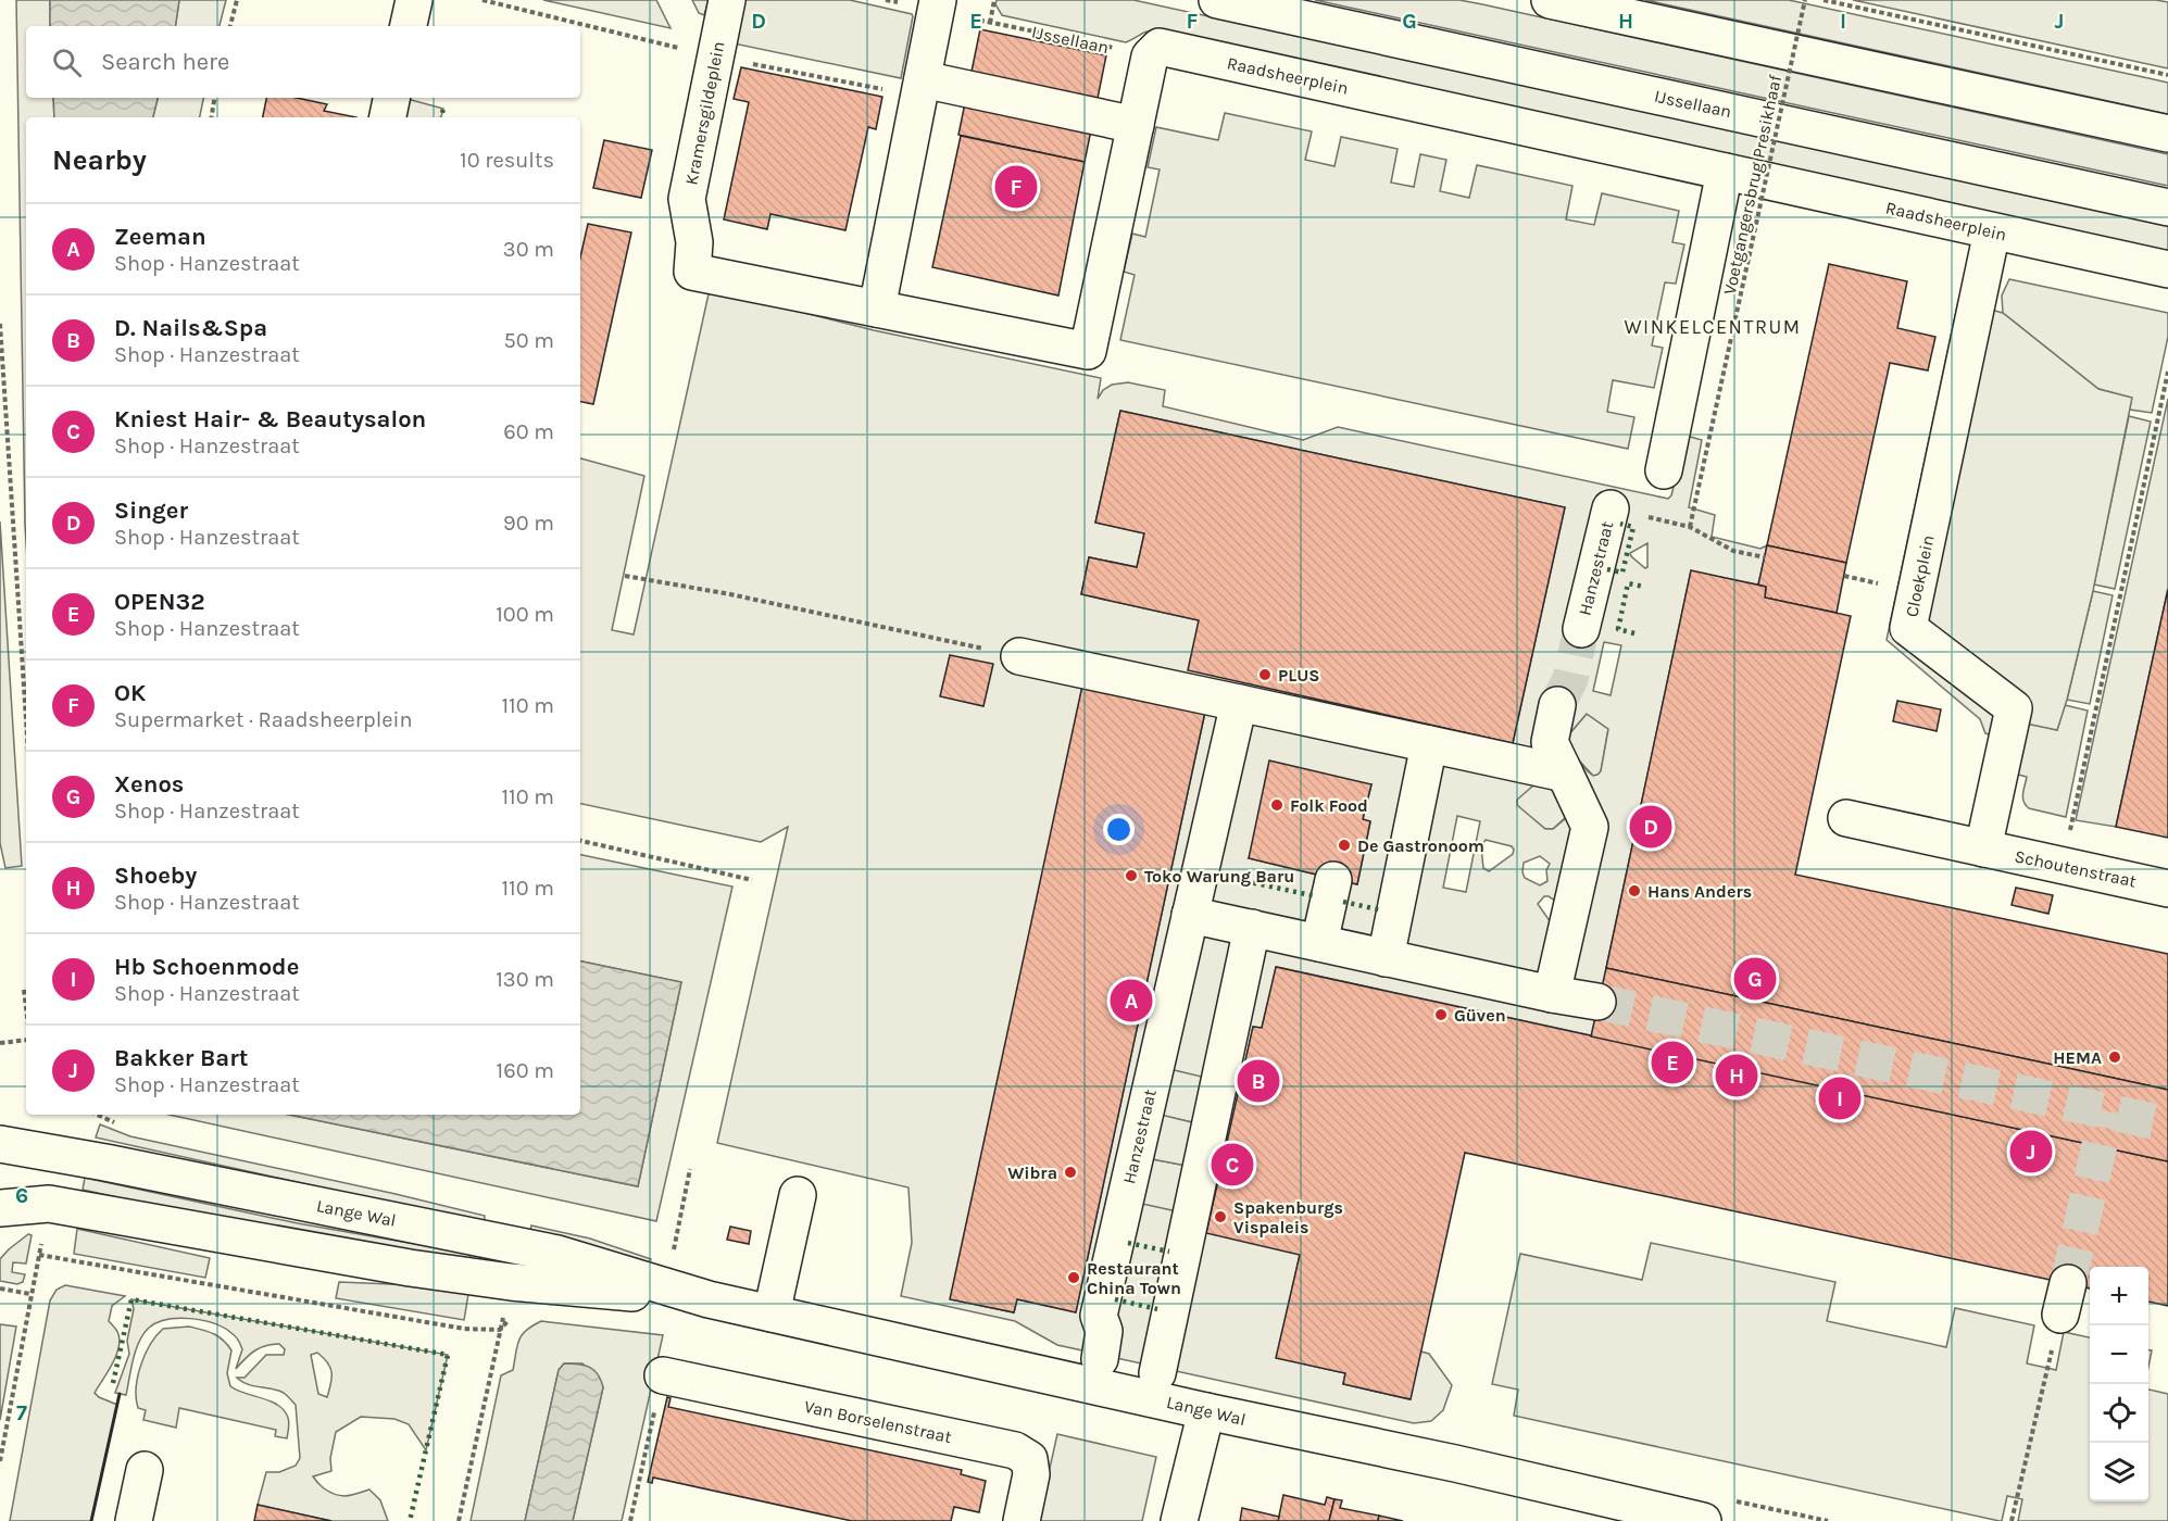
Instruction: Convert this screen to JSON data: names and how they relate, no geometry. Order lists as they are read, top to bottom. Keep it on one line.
{"streets":{"street":["IJssellaan","Raadsheerplein","Kramersgildeplein","Hanzestraat","Cloekplein","Schoutenstraat","Lange Wal","Van Borselenstraat"],"path":["Voetgangersbrug Presikhaaf"]},"crossings":[["IJssellaan","Raadsheerplein"],["Raadsheerplein","Cloekplein"],["Cloekplein","Schoutenstraat"]],"districts":["WINKELCENTRUM"],"places":["PLUS","Folk Food","De Gastronoom","Toko Warung Baru","Hans Anders","Güven","HEMA","Wibra","Spakenburgs Vispaleis","Restaurant China Town"],"page":{"search":"Search here","heading":["Nearby","10 results"],"pins":["F","D","G","A","E","H","B","I","J","C"],"list":[{"mark":"A","name":"Zeeman","note":"Shop · Hanzestraat","value":"30 m"},{"mark":"B","name":"D. Nails&Spa","note":"Shop · Hanzestraat","value":"50 m"},{"mark":"C","name":"Kniest Hair- & Beautysalon","note":"Shop · Hanzestraat","value":"60 m"},{"mark":"D","name":"Singer","note":"Shop · Hanzestraat","value":"90 m"},{"mark":"E","name":"OPEN32","note":"Shop · Hanzestraat","value":"100 m"},{"mark":"F","name":"OK","note":"Supermarket · Raadsheerplein","value":"110 m"},{"mark":"G","name":"Xenos","note":"Shop · Hanzestraat","value":"110 m"},{"mark":"H","name":"Shoeby","note":"Shop · Hanzestraat","value":"110 m"},{"mark":"I","name":"Hb Schoenmode","note":"Shop · Hanzestraat","value":"130 m"},{"mark":"J","name":"Bakker Bart","note":"Shop · Hanzestraat","value":"160 m"}],"map_buttons":["+","−"]},"grid":{"columns":["D","E","F","G","H","I","J"],"rows":["6","7"]}}
